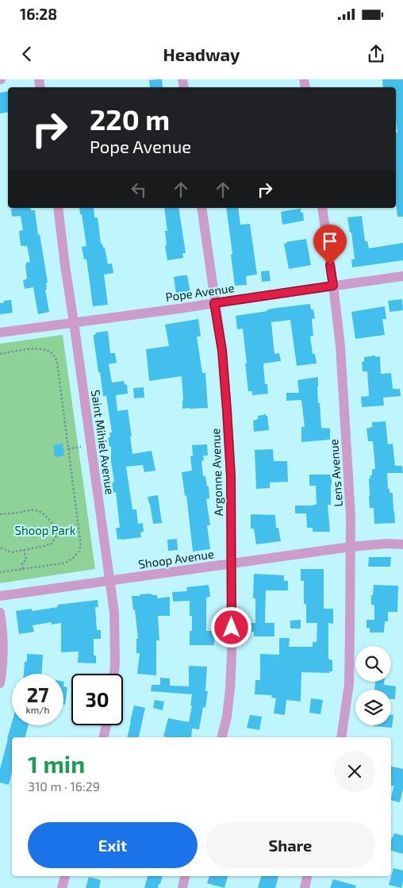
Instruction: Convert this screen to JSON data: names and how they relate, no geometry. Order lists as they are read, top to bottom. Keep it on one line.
{"streets":{"street":["Pope Avenue","Saint Mihiel Avenue","Argonne Avenue","Lens Avenue","Shoop Avenue"]},"crossings":[["Pope Avenue","Saint Mihiel Avenue"],["Pope Avenue","Argonne Avenue"],["Pope Avenue","Lens Avenue"],["Saint Mihiel Avenue","Shoop Avenue"],["Argonne Avenue","Shoop Avenue"],["Lens Avenue","Shoop Avenue"]],"parks":["Shoop Park"],"page":{"status":"16:28","header":"Headway","turn":["220 m","Pope Avenue"],"speed":"27 km/h","limit":"30","heading":["1 min","310 m · 16:29"],"buttons":["Exit","Share"]}}
